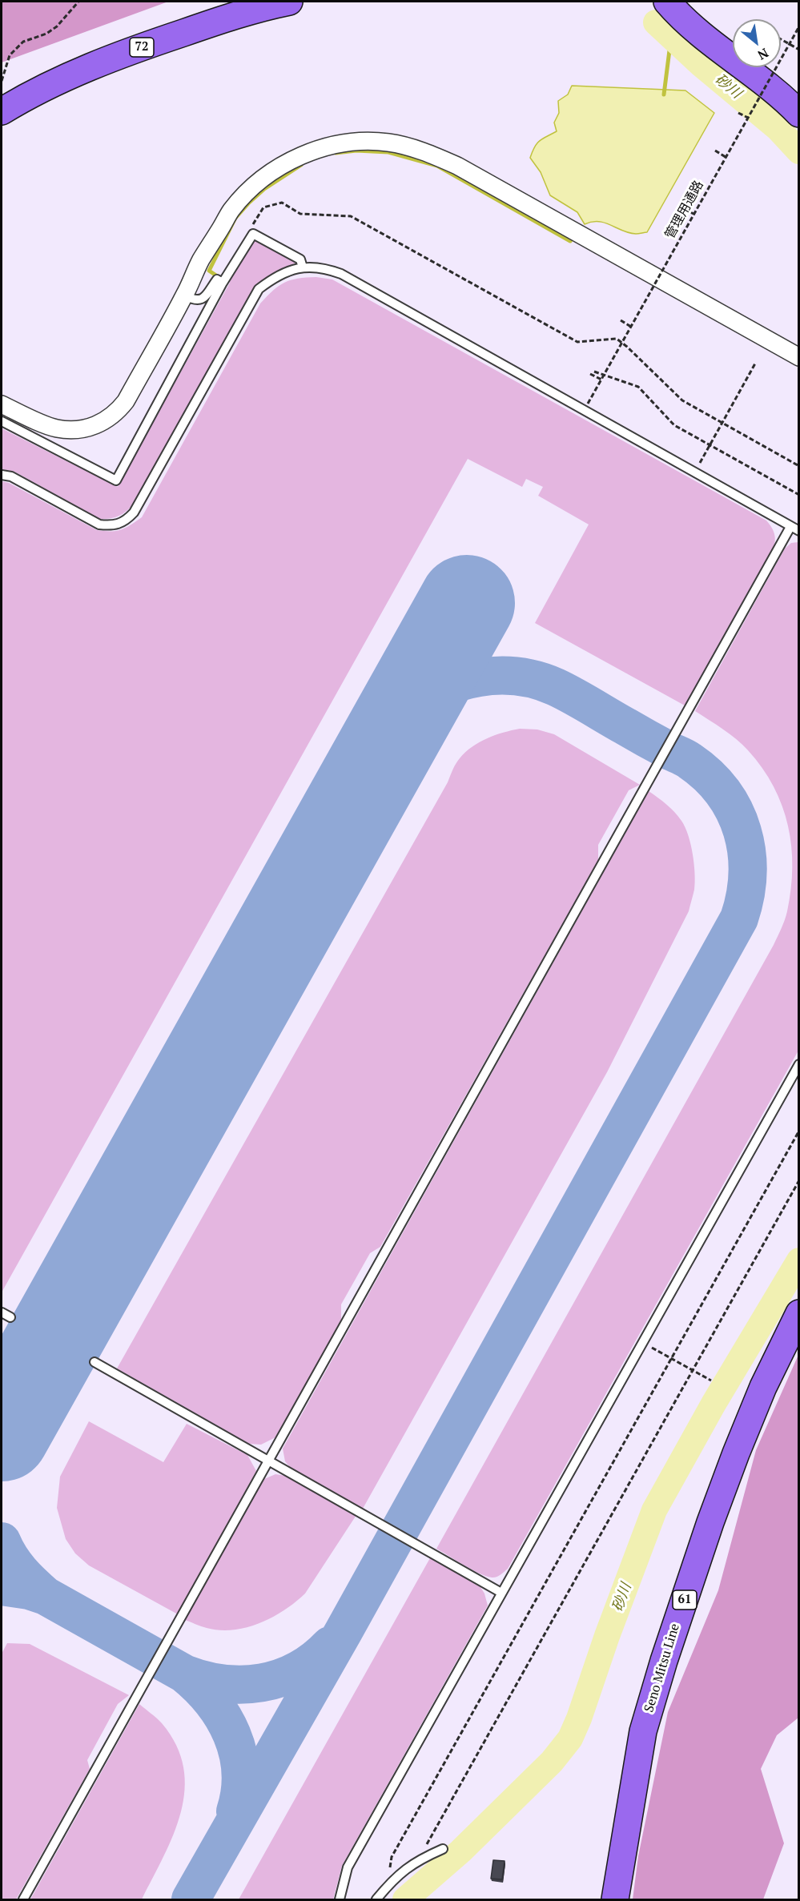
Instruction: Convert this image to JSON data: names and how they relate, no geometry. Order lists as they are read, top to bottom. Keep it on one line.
{"streets":{"main road":["72","61","Seno Mitsu Line"],"path":["管理用通路"]},"water":["砂川"],"north":"bottom right"}
